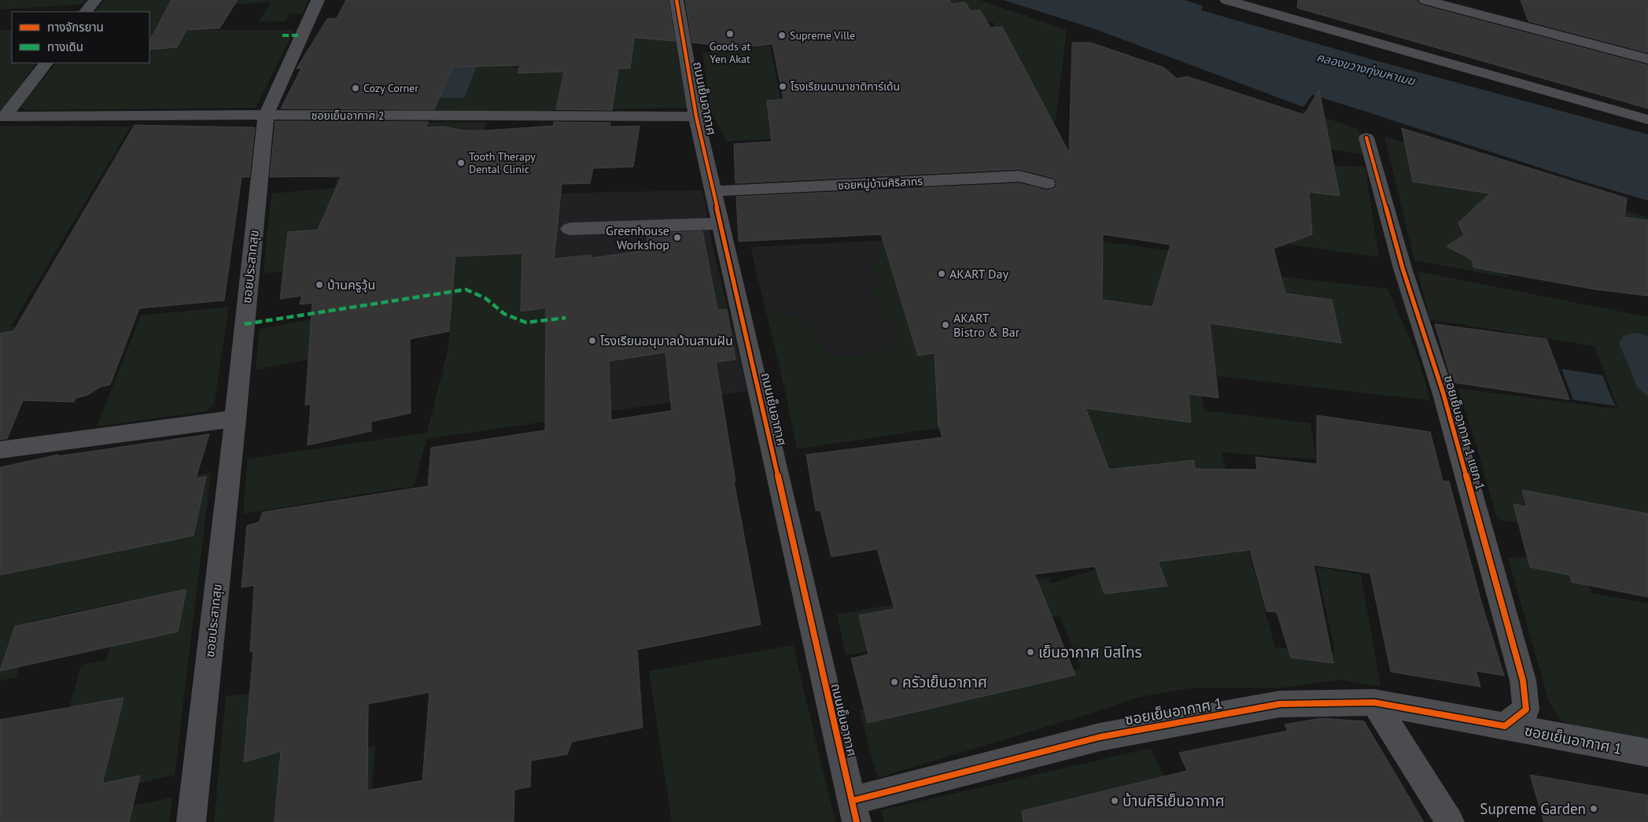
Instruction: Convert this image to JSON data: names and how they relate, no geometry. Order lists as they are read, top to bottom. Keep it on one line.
{"streets":{"street":["ถนนเย็นอากาศ","ซอยเย็นอากาศ 2","ซอยหมู่บ้านศิริสาทร","ซอยประสาทสุข","ซอยเย็นอากาศ 1 แยก 1","ซอยเย็นอากาศ 1"]},"crossings":[["ถนนเย็นอากาศ","ซอยเย็นอากาศ 2"],["ถนนเย็นอากาศ","ซอยหมู่บ้านศิริสาทร"],["ถนนเย็นอากาศ","ซอยเย็นอากาศ 1"],["ซอยเย็นอากาศ 2","ซอยประสาทสุข"],["ซอยเย็นอากาศ 1 แยก 1","ซอยเย็นอากาศ 1"]],"water":["คลองขวางทุ่งมหาเมฆ"],"places":["Goods at Yen Akat","Supreme Ville","โรงเรียนนานาชาติการ์เด้น","Cozy Corner","Tooth Therapy Dental Clinic","Greenhouse Workshop","AKART Day","บ้านครูวุ้น","AKART Bistro & Bar","โรงเรียนอนุบาลบ้านสานฝัน","เย็นอากาศ บิสโทร","ครัวเย็นอากาศ","บ้านศิริเย็นอากาศ","Supreme Garden"],"legend":["ทางจักรยาน","ทางเดิน"]}
